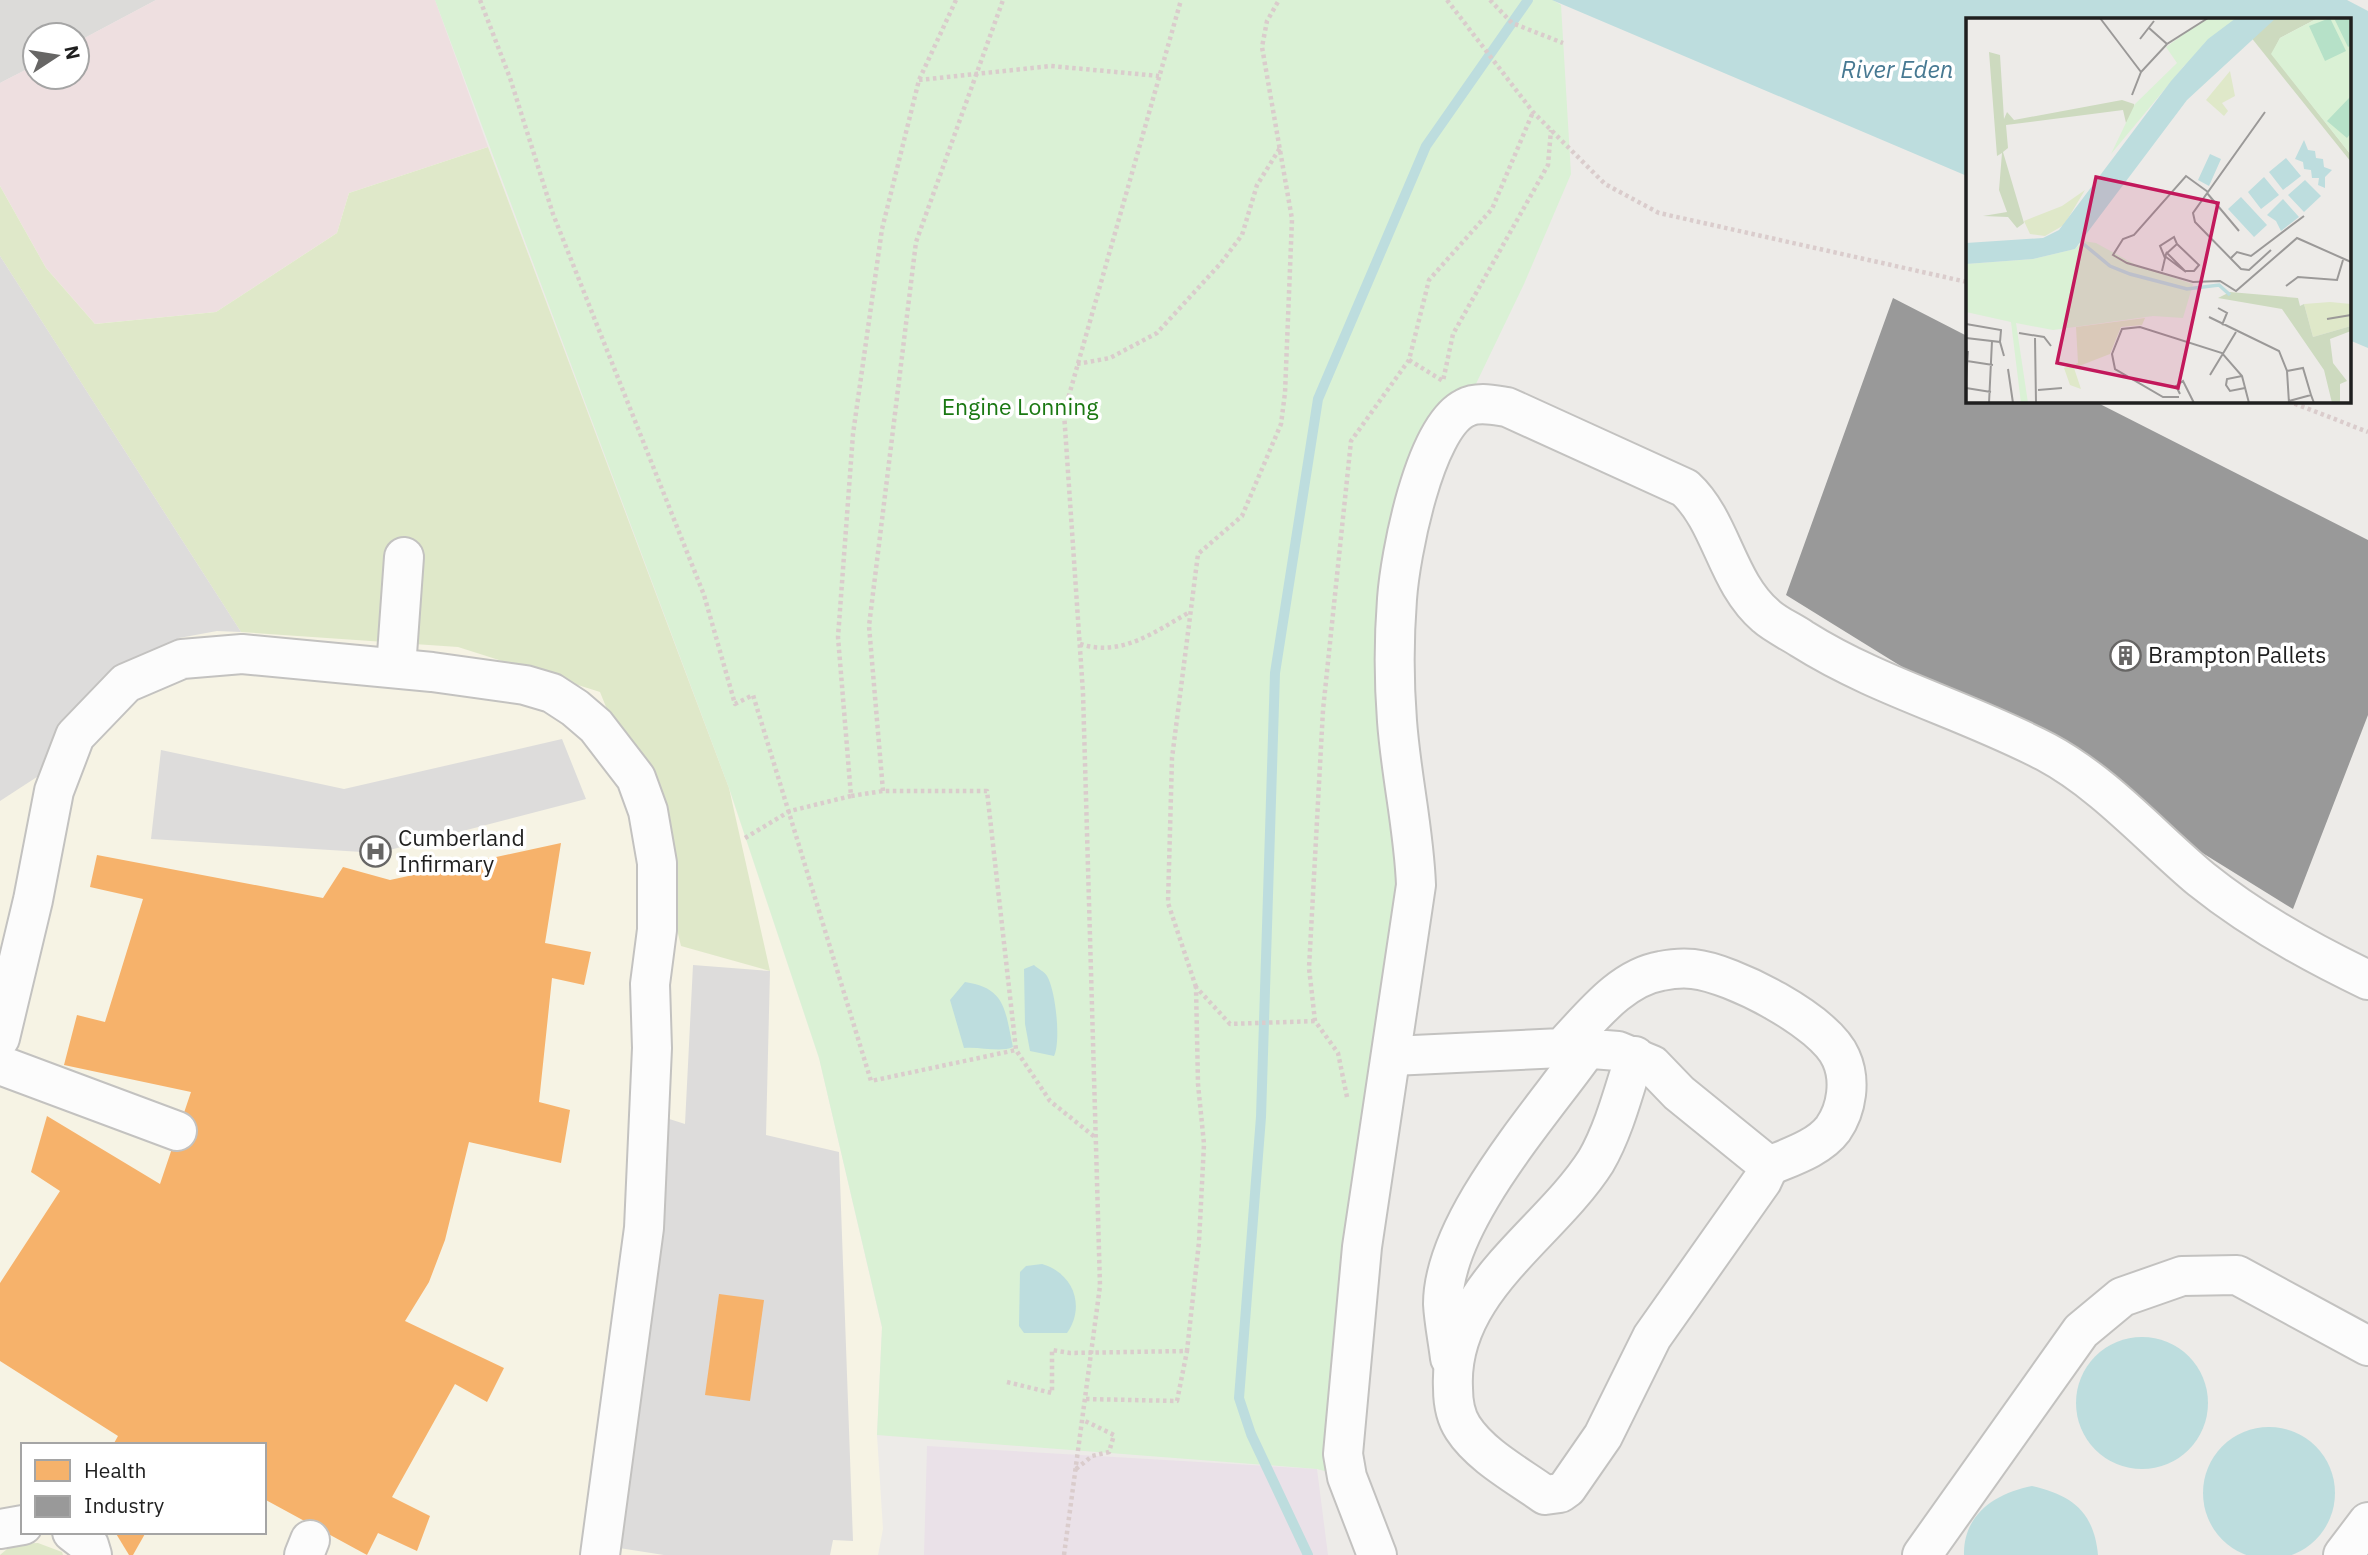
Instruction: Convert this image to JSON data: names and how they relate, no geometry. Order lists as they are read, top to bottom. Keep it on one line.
{"water":["River Eden"],"parks":["Engine Lonning"],"places":{"building":["Brampton Pallets"],"hospital":["Cumberland Infirmary"]},"legend":["Health","Industry"],"north":"right"}
